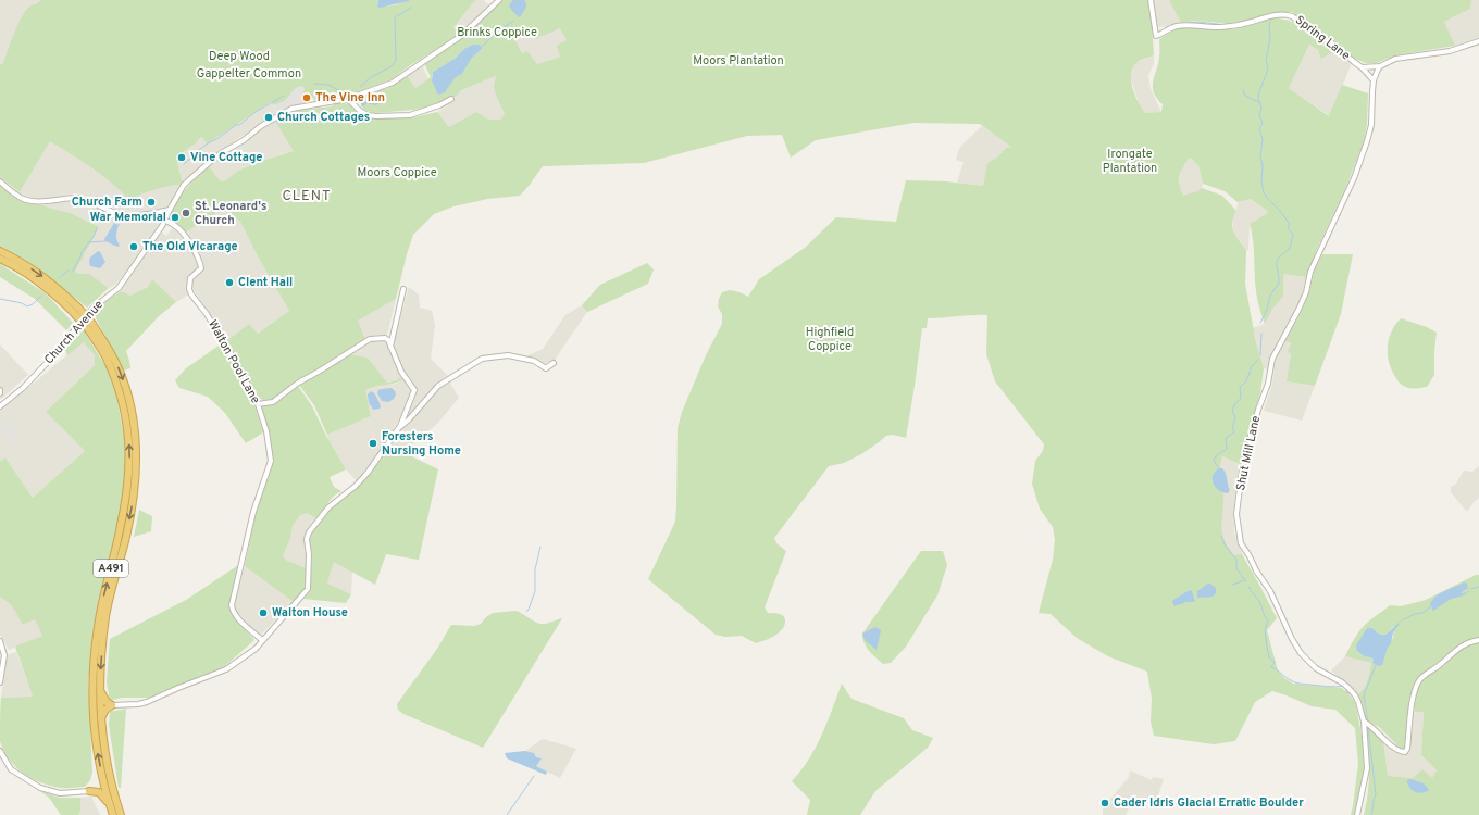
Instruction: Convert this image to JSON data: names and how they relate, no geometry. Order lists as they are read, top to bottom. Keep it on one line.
{"streets":{"highway":["A491"],"street":["Spring Lane","Church Avenue","Walton Pool Lane","Shut Mill Lane"]},"crossings":[["Spring Lane","Shut Mill Lane"],["Church Avenue","Walton Pool Lane"]],"districts":["CLENT"],"parks":["Brinks Coppice","Deep Wood","Moors Plantation","Gappelter Common","Irongate Plantation","Moors Coppice","Highfield Coppice"],"places":["The Vine Inn","Church Cottages","Vine Cottage","Church Farm","St. Leonard's Church","War Memorial","The Old Vicarage","Clent Hall","Foresters Nursing Home","Walton House","Cader Idris Glacial Erratic Boulder"]}
